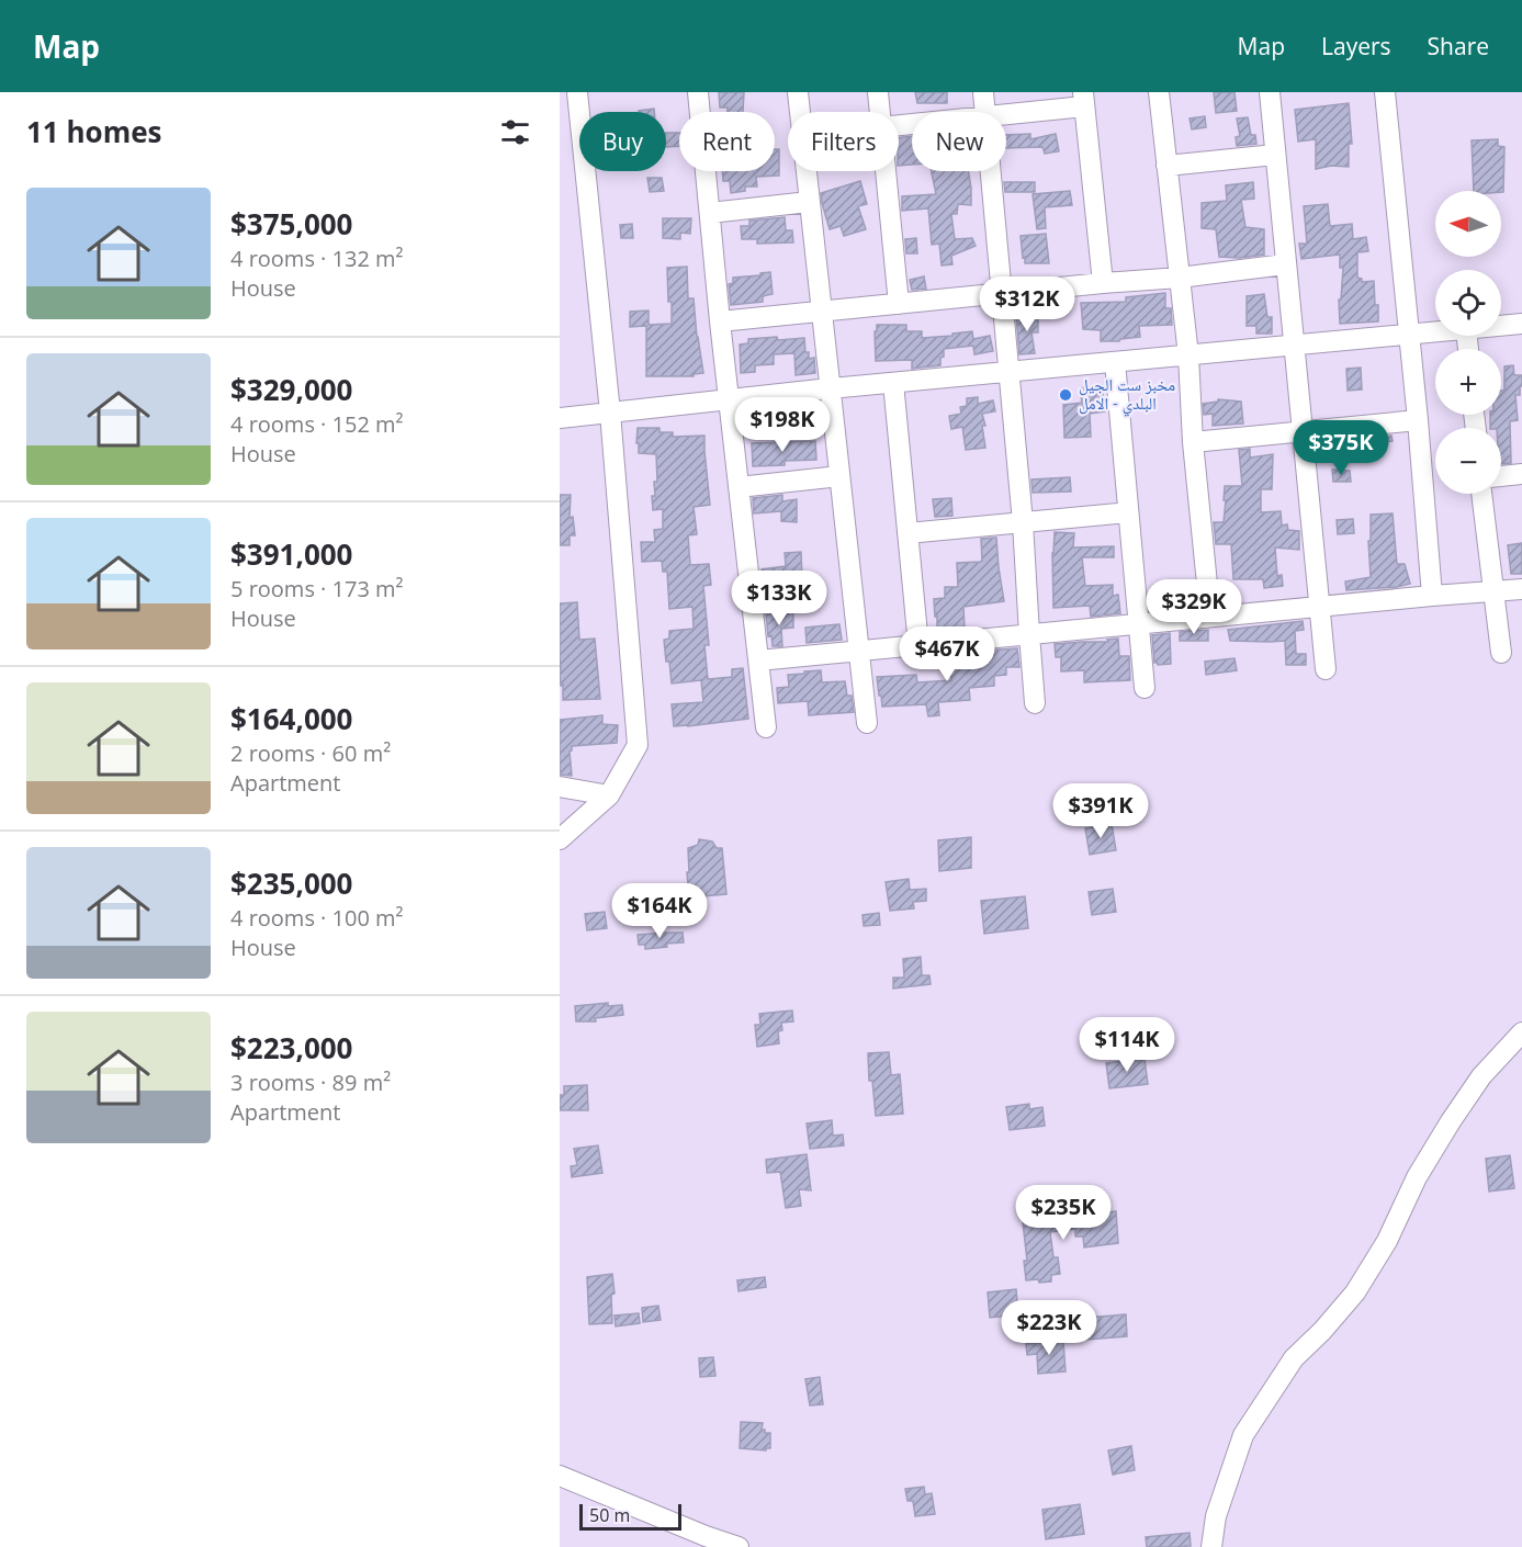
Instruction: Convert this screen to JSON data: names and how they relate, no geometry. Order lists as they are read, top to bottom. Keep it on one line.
{"places":["مخبز ست الجيل البلدي - الامل"],"scale_bar":"50 m","north":"left","page":{"header":"Map","nav":["Map","Layers","Share"],"heading":"11 homes","chip":["Buy","Rent","Filters","New"],"list":[{"name":"$375,000","note":"4 rooms · 132 m² · House"},{"name":"$329,000","note":"4 rooms · 152 m² · House"},{"name":"$391,000","note":"5 rooms · 173 m² · House"},{"name":"$164,000","note":"2 rooms · 60 m² · Apartment"},{"name":"$235,000","note":"4 rooms · 100 m² · House"},{"name":"$223,000","note":"3 rooms · 89 m² · Apartment"}],"map_buttons":["+","−"],"price":["$312K","$198K","$375K","$133K","$329K","$467K","$391K","$164K","$114K","$235K","$223K"],"scale":"50 m"}}
